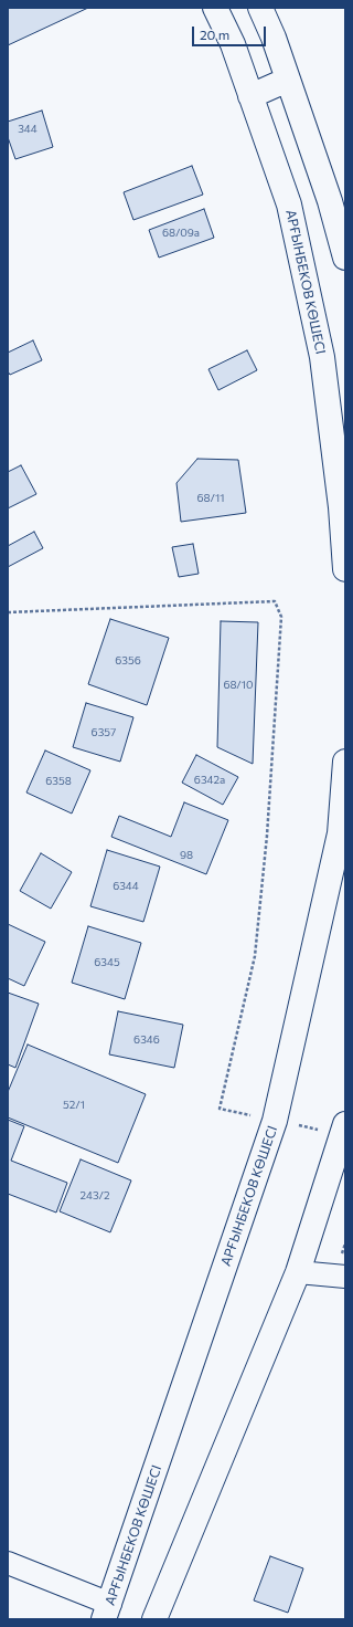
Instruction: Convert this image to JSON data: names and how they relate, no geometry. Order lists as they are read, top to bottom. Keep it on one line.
{"streets":{"main road":["АРҒЫНБЕКОВ КӨШЕСІ"]},"house_numbers":["344","68/09а","68/11","6356","68/10","6357","6342а","6358","98","6344","6345","6346","52/1","243/2"],"scale_bar":"20 m"}
